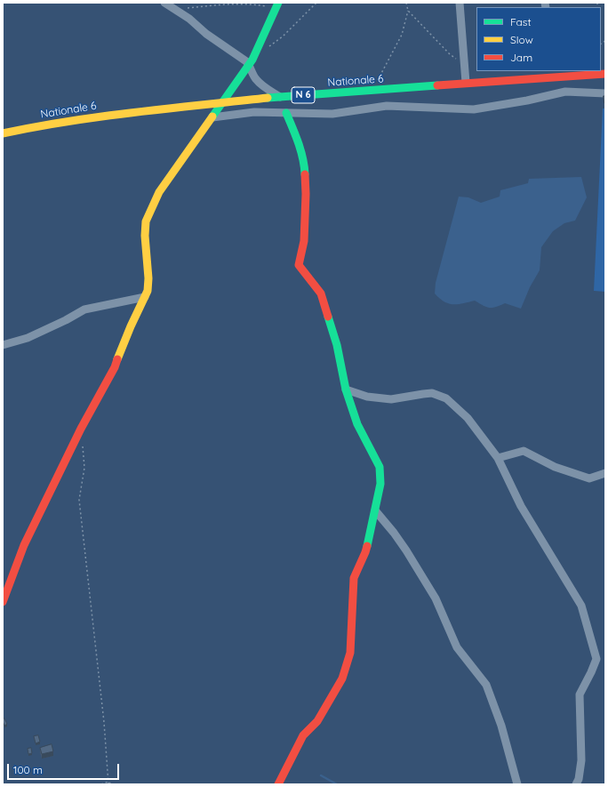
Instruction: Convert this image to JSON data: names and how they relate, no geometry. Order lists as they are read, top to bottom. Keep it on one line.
{"streets":{"street":["Nationale 6","N 6"]},"legend":["Fast","Slow","Jam"],"scale_bar":"100 m"}
